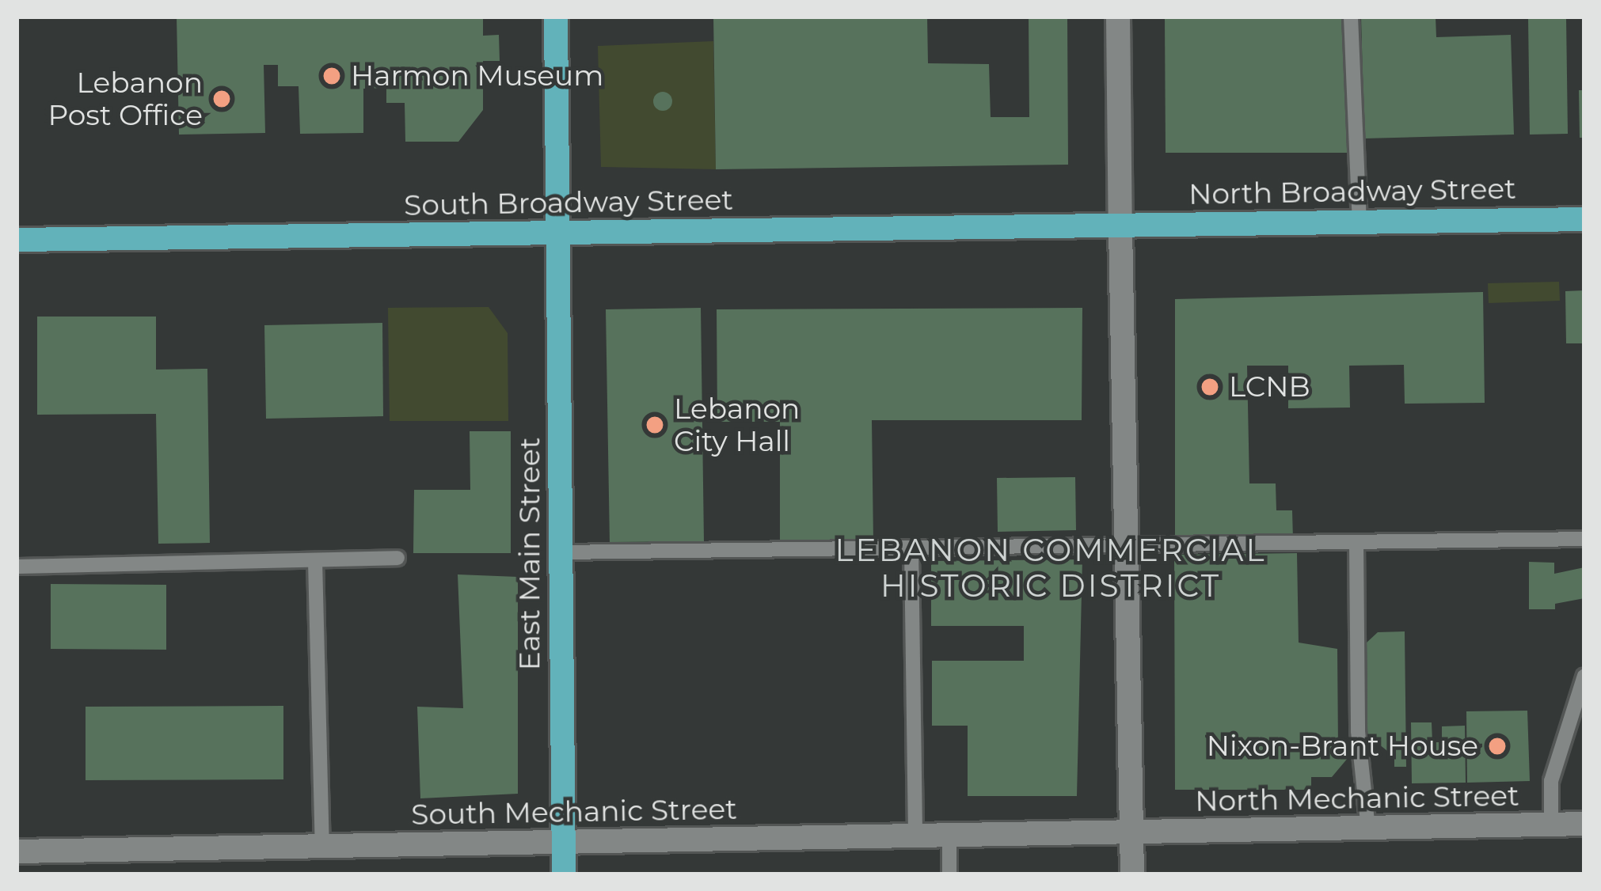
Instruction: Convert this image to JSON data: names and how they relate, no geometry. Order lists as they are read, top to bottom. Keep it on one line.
{"streets":{"main road":["North Broadway Street","South Broadway Street","East Main Street"],"street":["North Mechanic Street","South Mechanic Street"]},"crossings":[["North Broadway Street","South Broadway Street"],["South Broadway Street","East Main Street"],["East Main Street","South Mechanic Street"],["North Mechanic Street","South Mechanic Street"]],"districts":["LEBANON COMMERCIAL HISTORIC DISTRICT"],"places":["Harmon Museum","Lebanon Post Office","LCNB","Lebanon City Hall","Nixon-Brant House"]}
